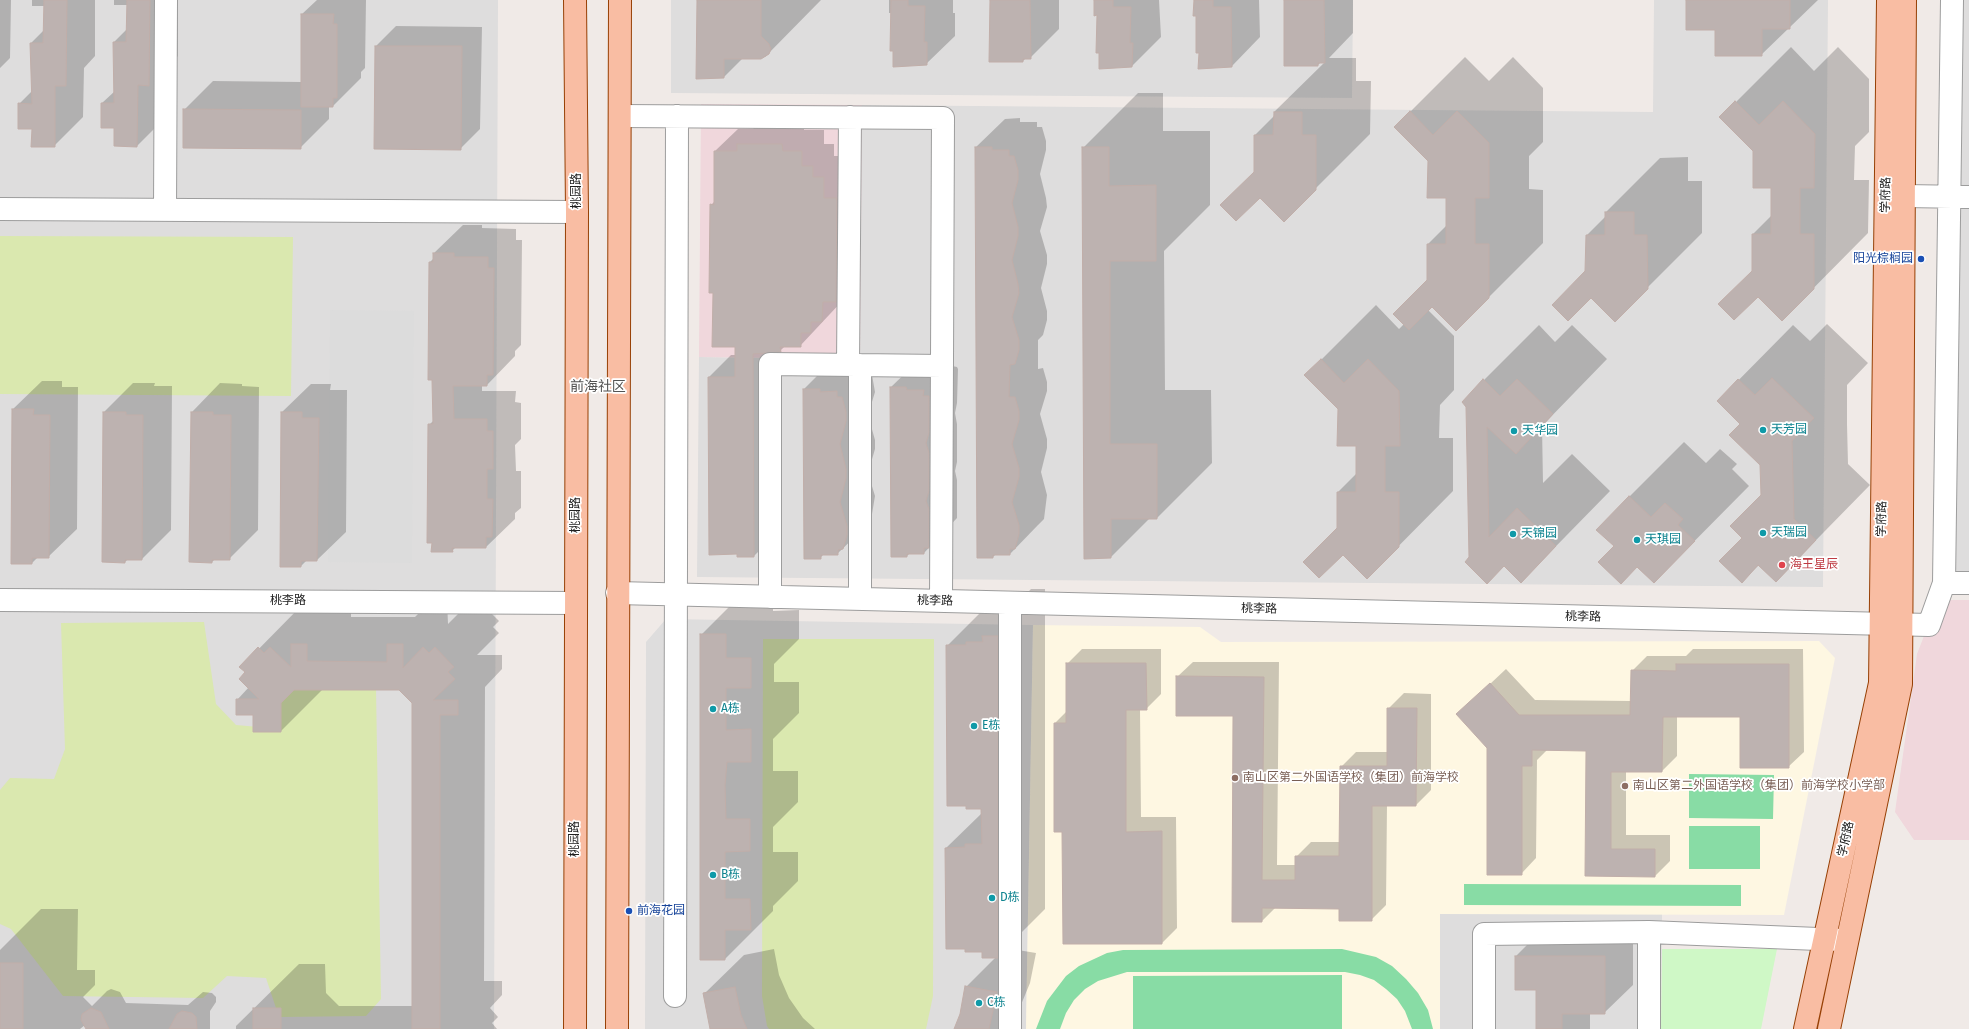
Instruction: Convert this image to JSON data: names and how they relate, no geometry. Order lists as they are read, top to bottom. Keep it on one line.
{"streets":{"main road":["桃园路","学府路"],"street":["桃李路"]},"crossings":[["桃园路","桃李路"],["学府路","桃李路"]],"districts":["前海社区"],"places":["阳光棕榈园","天芳园","天华园","天瑞园","天锦园","天琪园","海王星辰","A栋","E栋","南山区第二外国语学校（集团）前海学校","南山区第二外国语学校（集团）前海学校小学部","B栋","D栋","前海花园","C栋"]}
